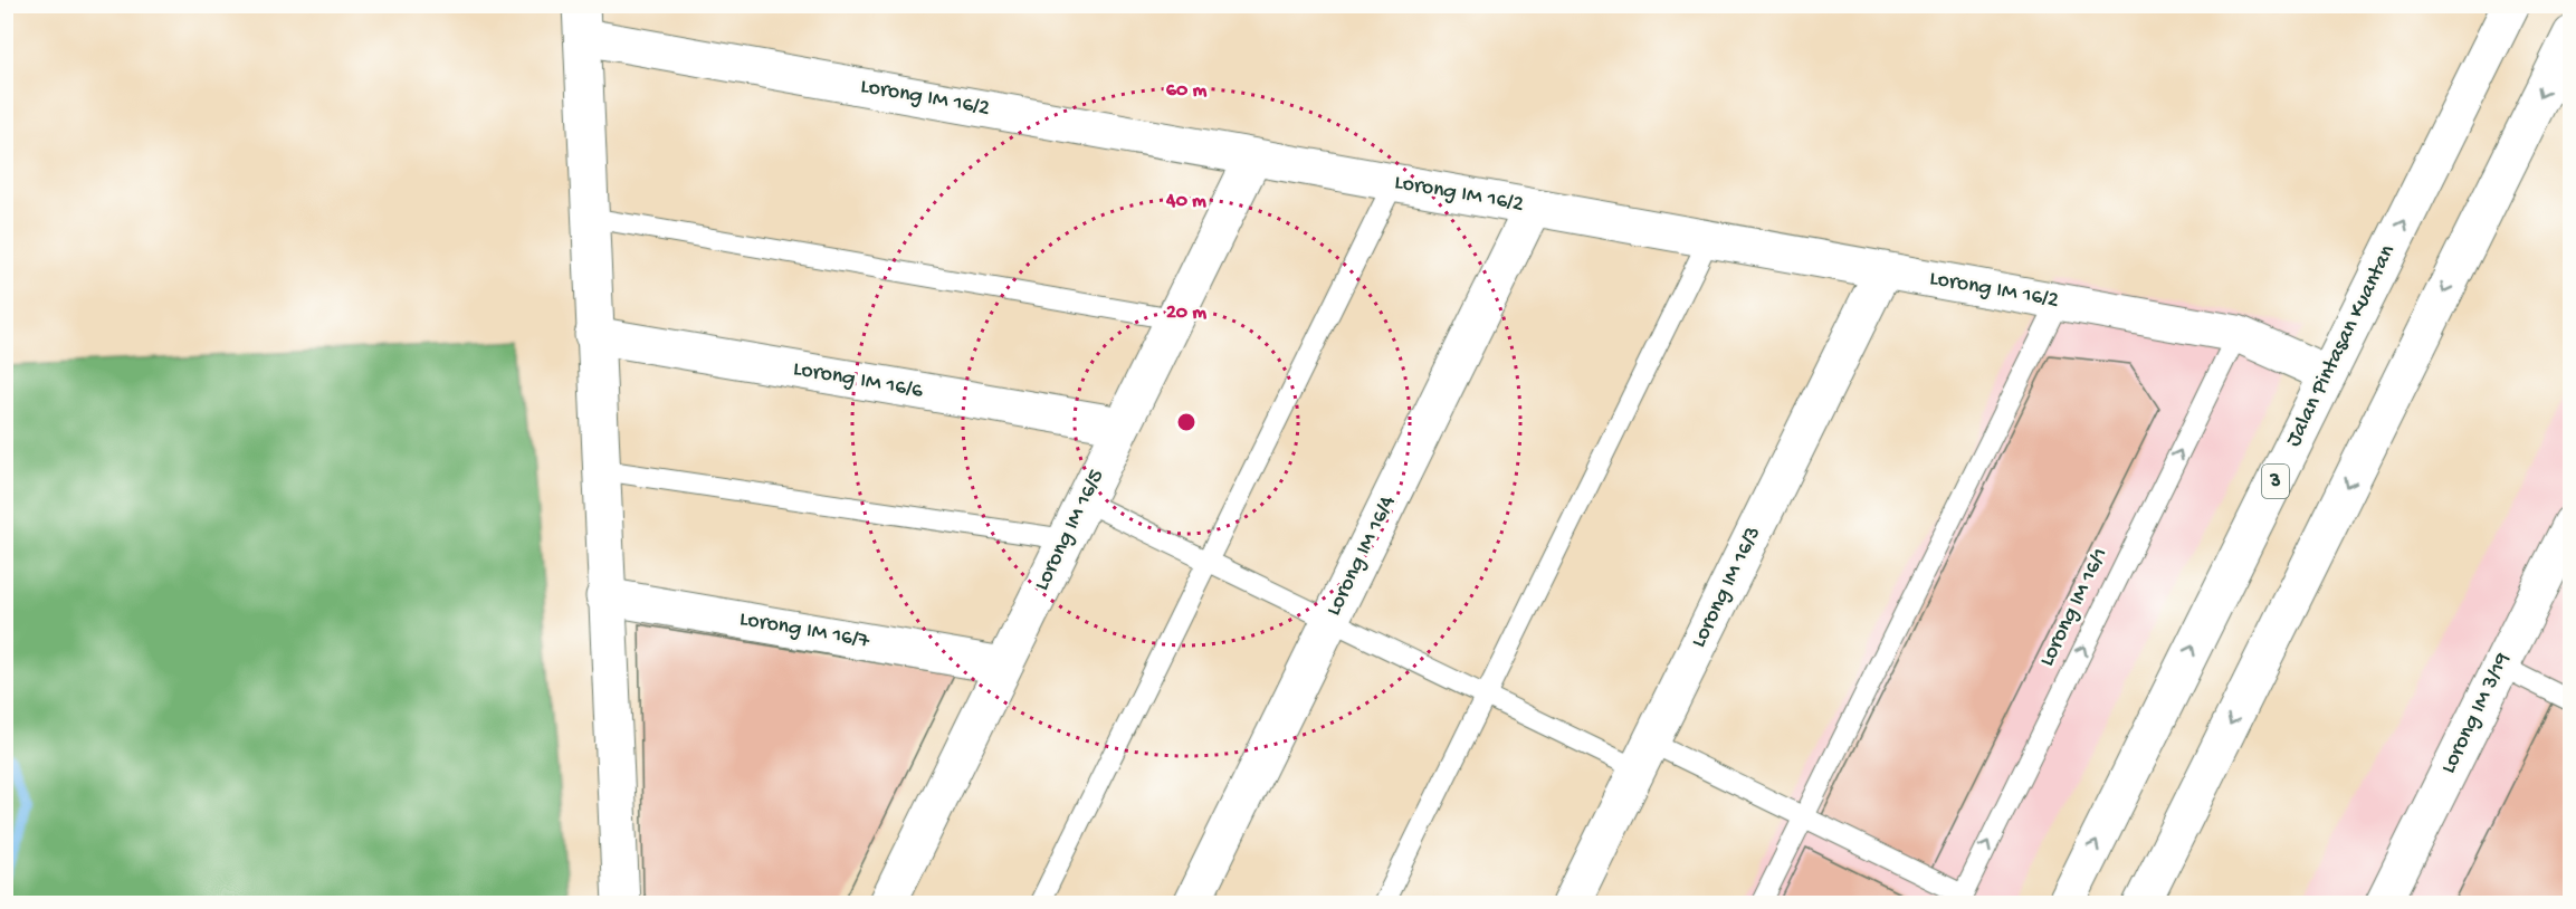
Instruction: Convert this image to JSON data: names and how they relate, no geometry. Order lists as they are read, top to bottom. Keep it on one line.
{"streets":{"main road":["Lorong IM 16/2","Jalan Pintasan Kuantan","Lorong IM 16/6","3","Lorong IM 16/5","Lorong IM 16/4","Lorong IM 16/3","Lorong IM 16/7","Lorong IM 3/19"],"lane":["Lorong IM 16/1"]},"crossings":[["Lorong IM 16/2","Jalan Pintasan Kuantan"],["Lorong IM 16/2","Lorong IM 16/5"],["Lorong IM 16/2","Lorong IM 16/4"],["Lorong IM 16/2","Lorong IM 16/3"],["Lorong IM 16/2","Lorong IM 16/1"],["Lorong IM 16/6","Lorong IM 16/5"],["Lorong IM 16/5","Lorong IM 16/7"]],"rings":["60 m","40 m","20 m"]}
